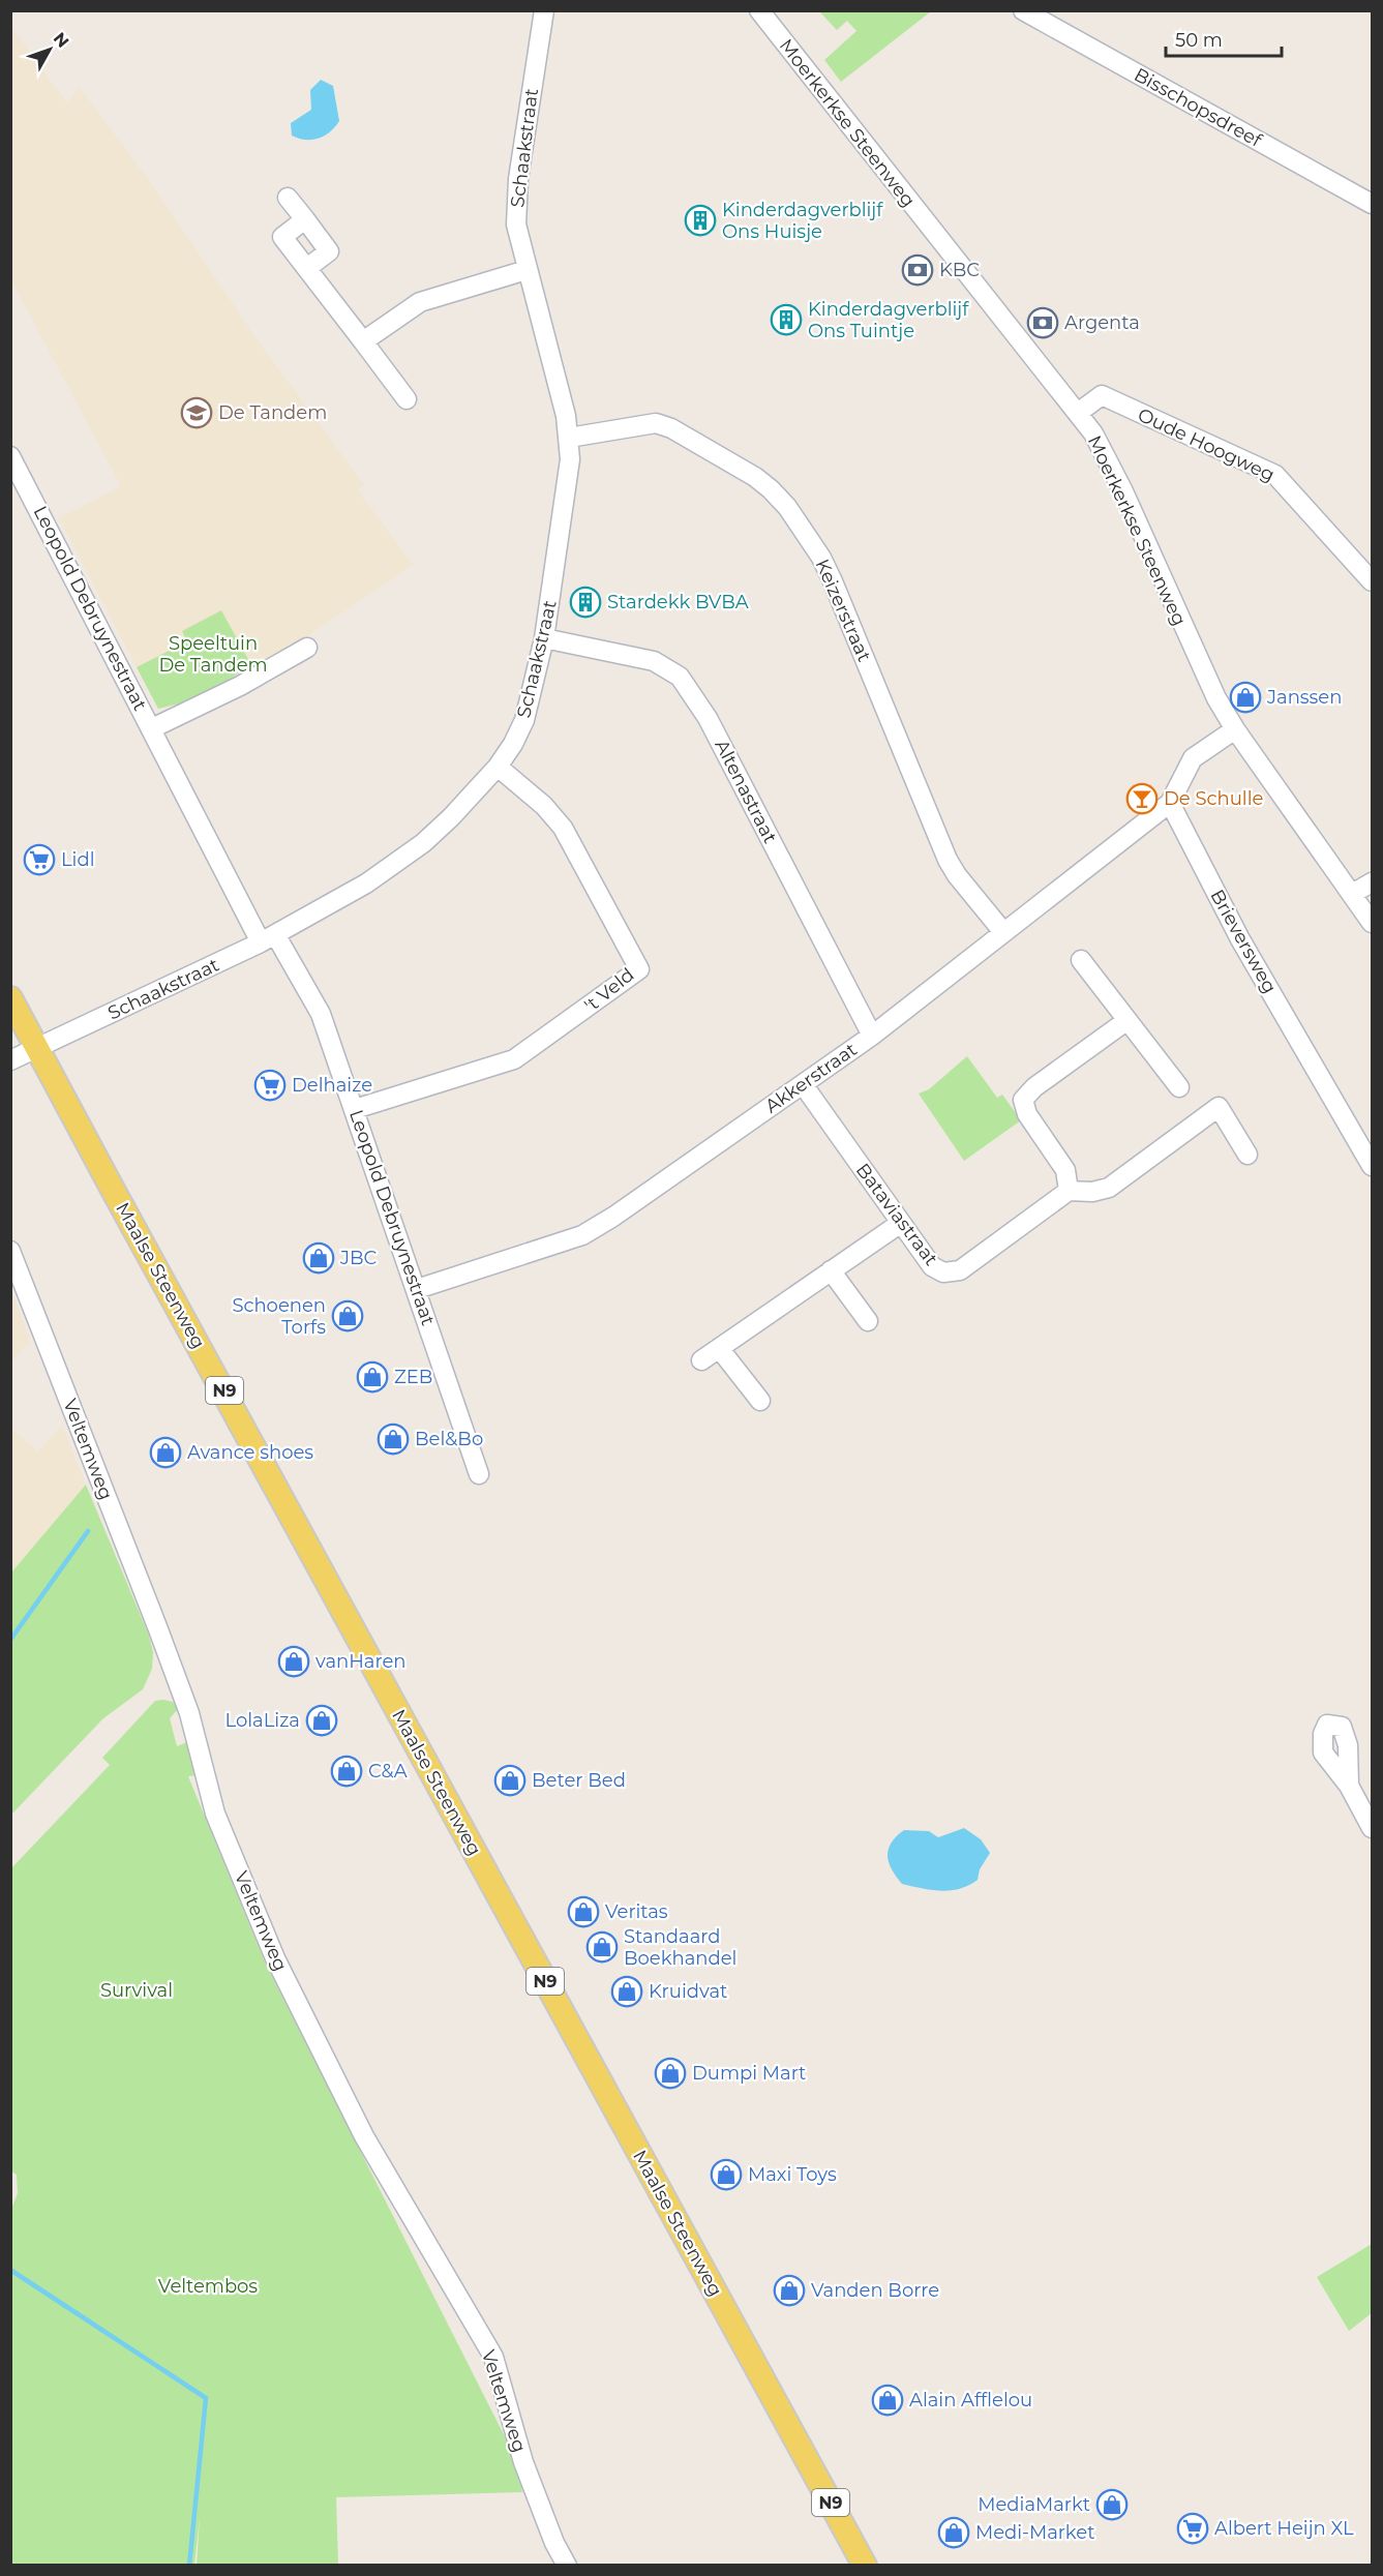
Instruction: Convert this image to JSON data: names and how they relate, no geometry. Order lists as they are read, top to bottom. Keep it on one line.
{"streets":{"main road":["Maalse Steenweg","N9"],"street":["Bisschopsdreef","Moerkerkse Steenweg","Schaakstraat","Oude Hoogweg","Leopold Debruynestraat","Keizerstraat","Altenastraat","Brieversweg","'t Veld","Akkerstraat","Bataviastraat","Veltemweg"]},"crossings":[["Moerkerkse Steenweg","Oude Hoogweg"],["Schaakstraat","Leopold Debruynestraat"],["Schaakstraat","Keizerstraat"],["Schaakstraat","Altenastraat"],["Schaakstraat","'t Veld"],["Schaakstraat","Maalse Steenweg"],["Leopold Debruynestraat","'t Veld"],["Leopold Debruynestraat","Akkerstraat"],["Keizerstraat","Akkerstraat"],["Altenastraat","Akkerstraat"],["Brieversweg","Akkerstraat"],["Akkerstraat","Bataviastraat"]],"parks":["Speeltuin De Tandem","Survival","Veltembos"],"places":{"building":["Kinderdagverblijf Ons Huisje","Kinderdagverblijf Ons Tuintje","Stardekk BVBA"],"bank":["KBC","Argenta"],"school or university":["De Tandem"],"shop":["Janssen","JBC","Schoenen Torfs","ZEB","Bel&Bo","Avance shoes","vanHaren","LolaLiza","C&A","Beter Bed","Veritas","Standaard Boekhandel","Kruidvat","Dumpi Mart","Maxi Toys","Vanden Borre","Alain Afflelou","MediaMarkt","Medi-Market"],"bar":["De Schulle"],"supermarket":["Lidl","Delhaize","Albert Heijn XL"]},"scale_bar":"50 m","north":"top right"}
